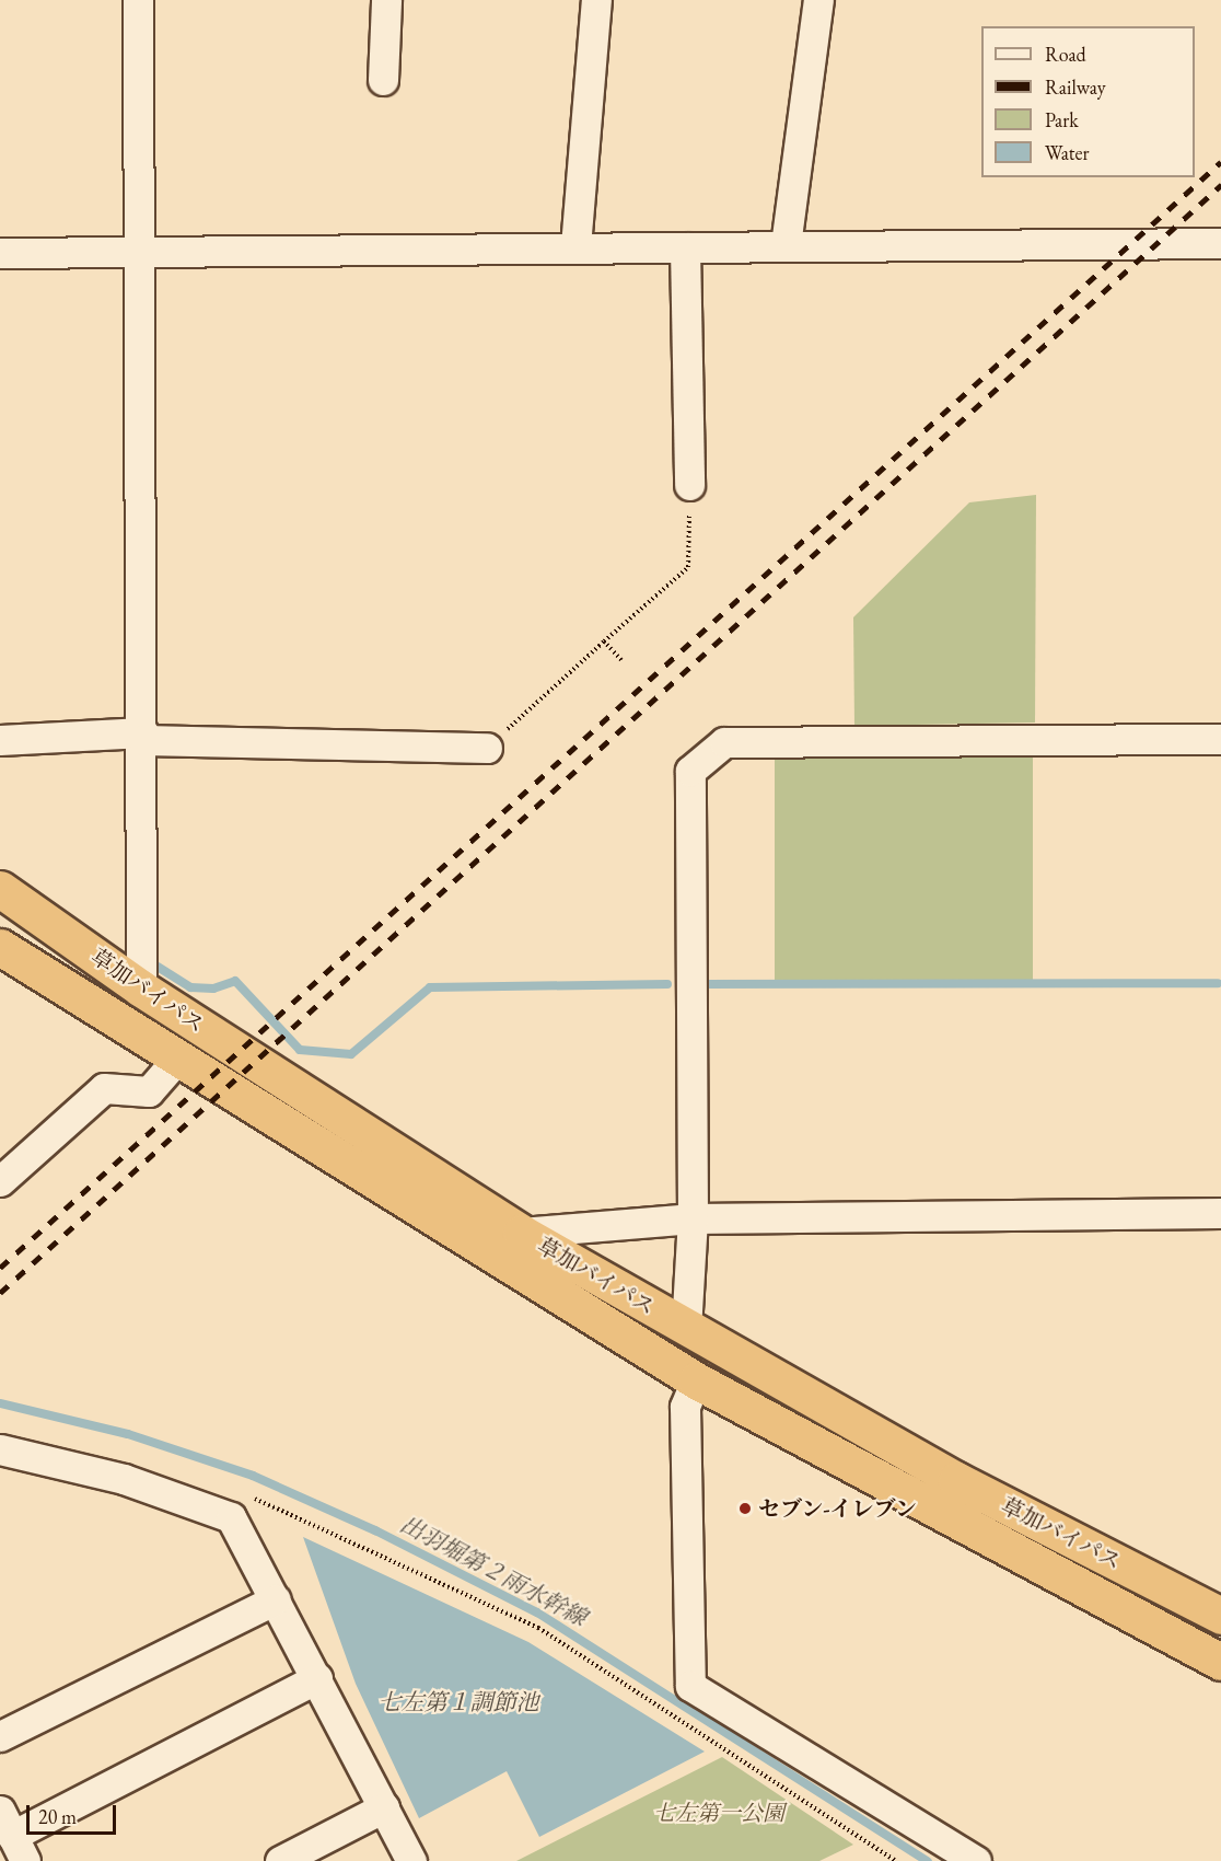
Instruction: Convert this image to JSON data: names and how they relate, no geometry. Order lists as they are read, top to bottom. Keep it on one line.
{"streets":{"highway":["草加バイパス"]},"water":["出羽堀第２雨水幹線","七左第１調節池"],"parks":["七左第一公園"],"places":["セブン-イレブン"],"legend":["Road","Railway","Park","Water"],"scale_bar":"20 m"}
